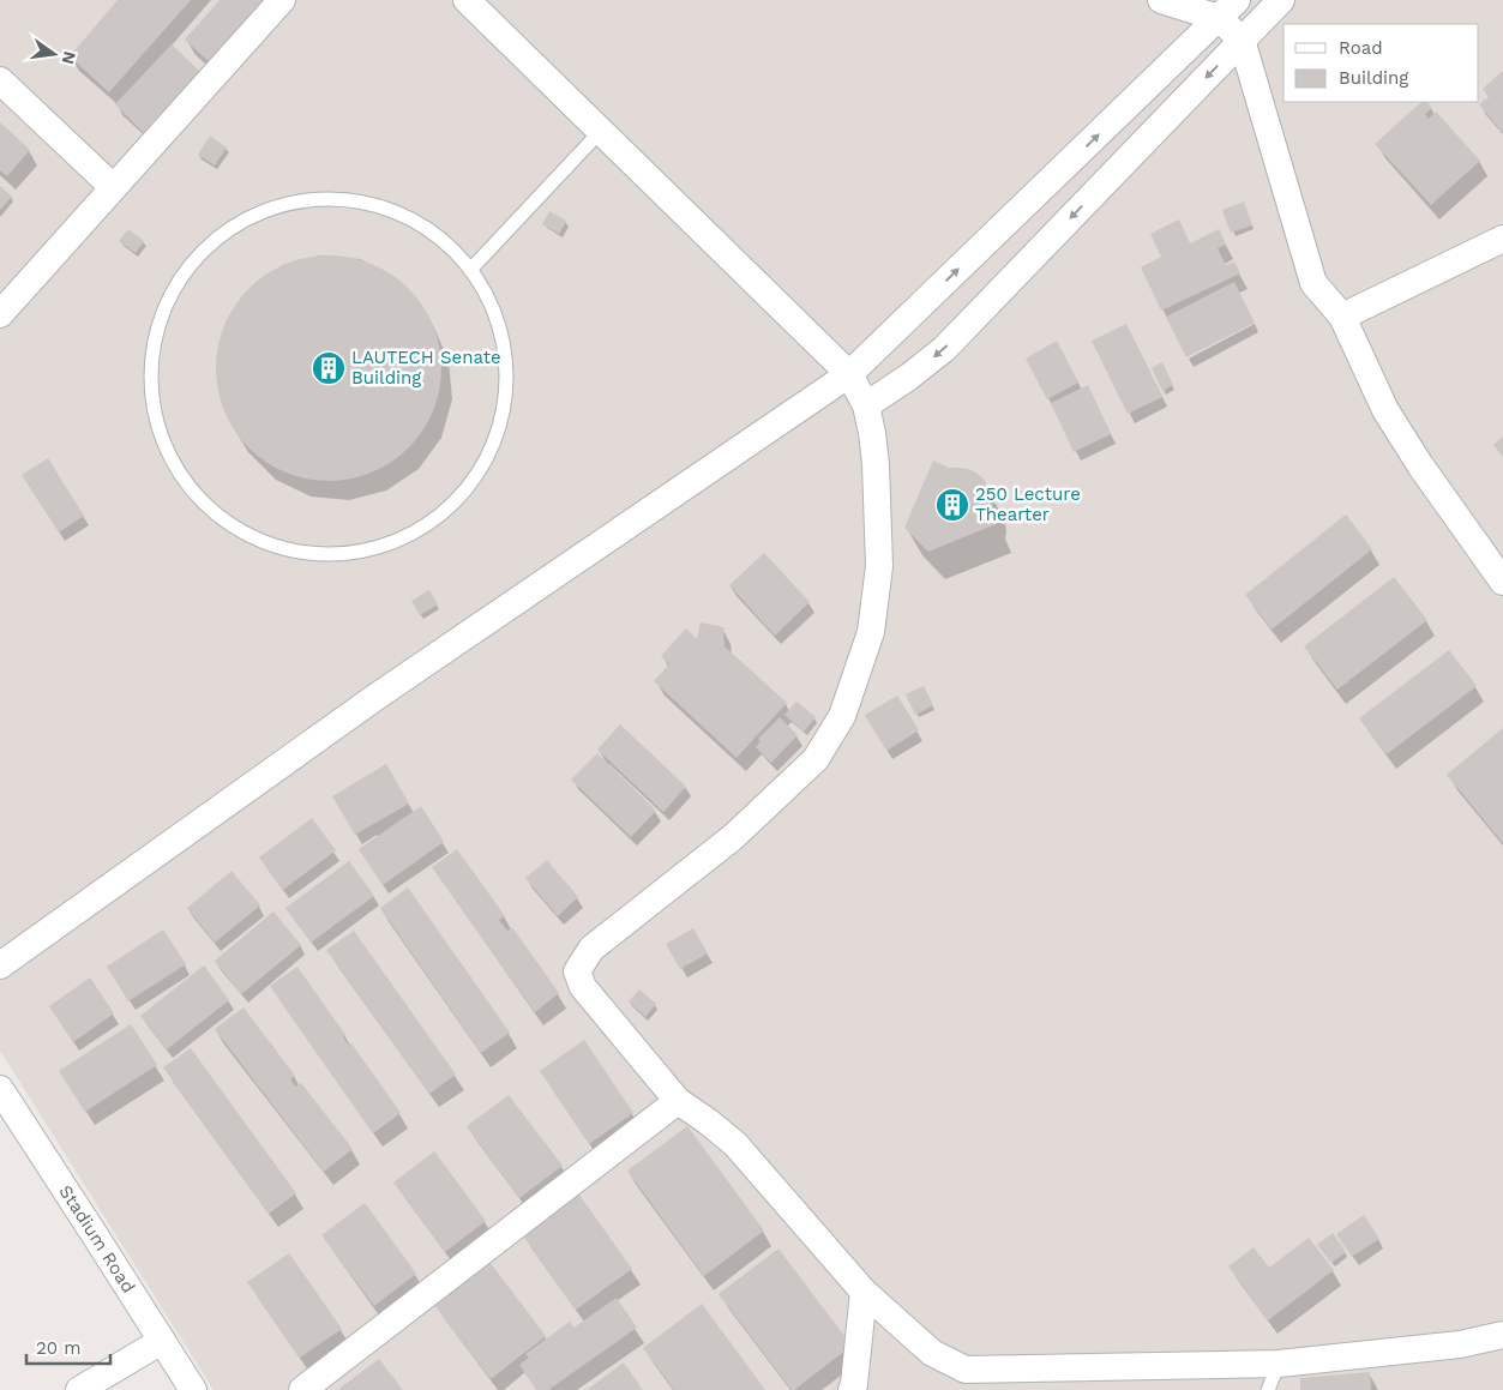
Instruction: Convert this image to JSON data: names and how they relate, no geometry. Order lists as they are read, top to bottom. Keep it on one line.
{"streets":{"street":["Stadium Road"]},"places":{"building":["LAUTECH Senate Building","250 Lecture Thearter"]},"legend":["Road","Building"],"scale_bar":"20 m","north":"right"}
